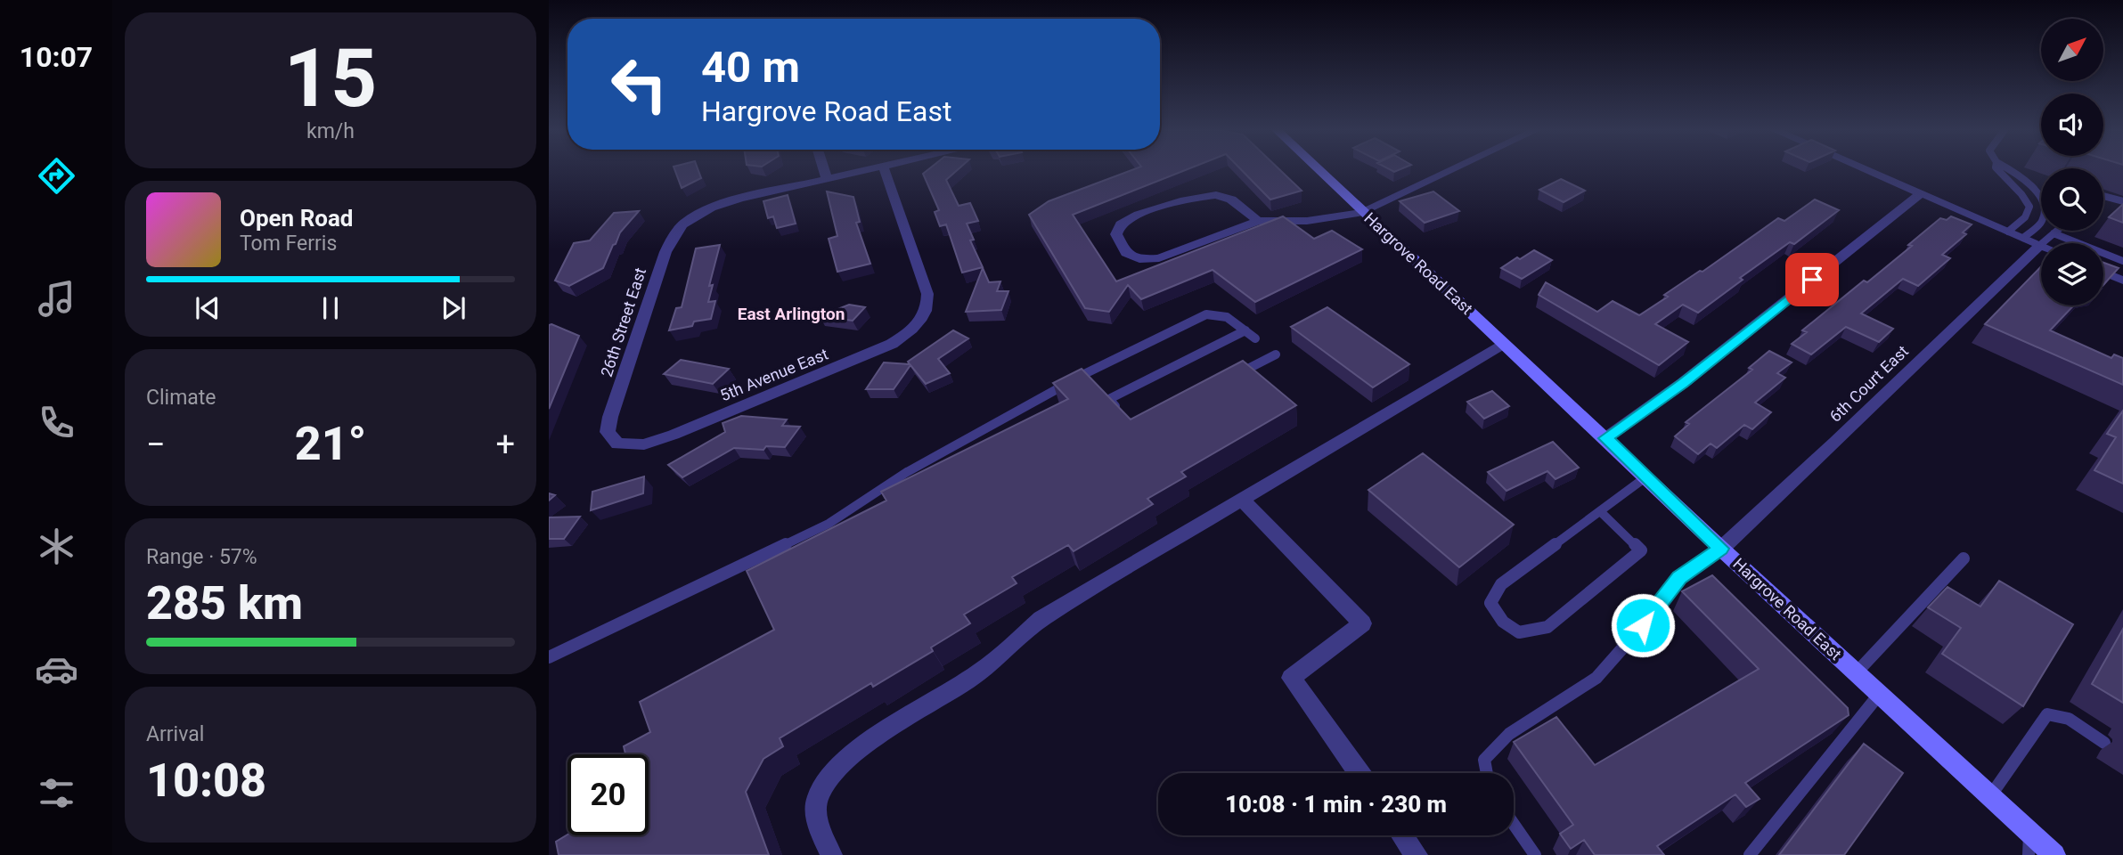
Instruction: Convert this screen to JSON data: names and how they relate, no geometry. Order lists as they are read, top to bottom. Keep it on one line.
{"streets":{"main road":["Hargrove Road East"],"street":["26th Street East","5th Avenue East","6th Court East"]},"crossings":[["Hargrove Road East","6th Court East"],["26th Street East","5th Avenue East"]],"districts":["East Arlington"],"north":"top right","page":{"tabs":"10:07","tile":[["15","km/h"],"Climate",["Range · 57%","285 km"],["Arrival","10:08"]],"turn":["40 m","Hargrove Road East"],"song":["Open Road","Tom Ferris"],"heat":["−","21°","+"],"limit":"20","trip":"10:08 · 1 min · 230 m"}}
